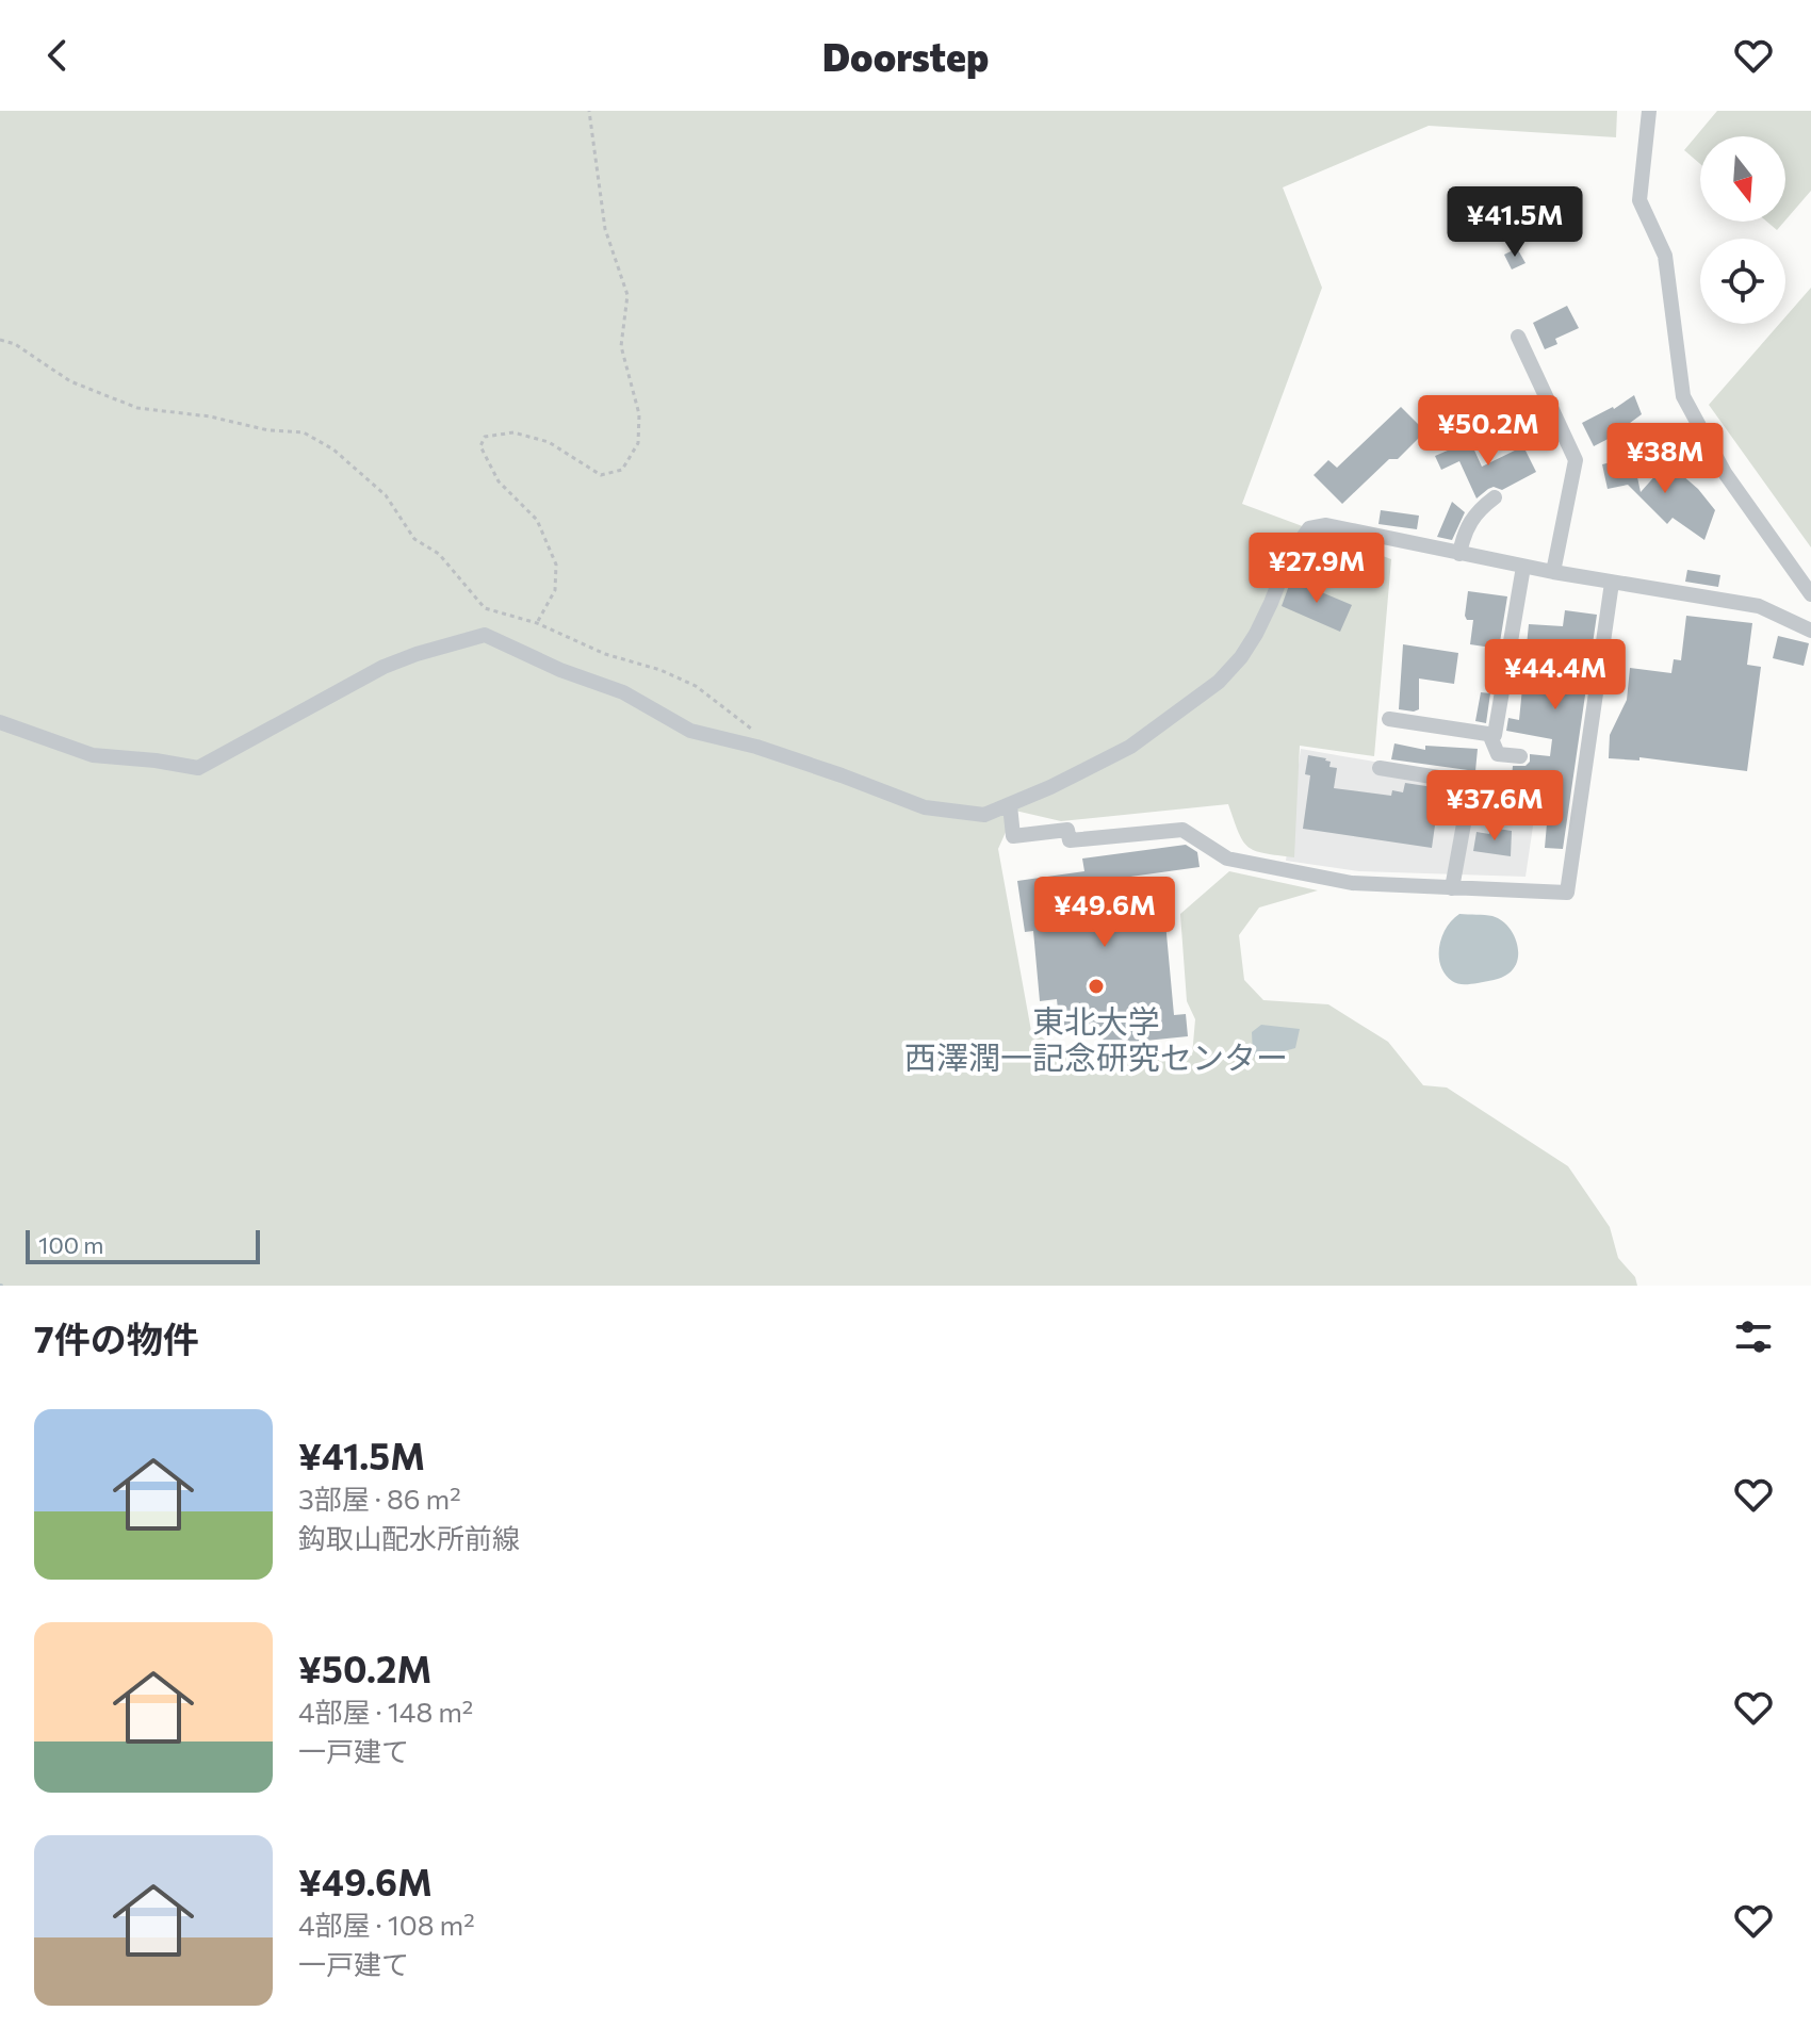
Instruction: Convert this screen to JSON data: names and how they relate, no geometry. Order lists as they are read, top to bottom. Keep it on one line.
{"places":["東北大学 西澤潤一記念研究センター"],"scale_bar":"100 m","north":"bottom","page":{"header":"Doorstep","price":["¥41.5M","¥50.2M","¥38M","¥27.9M","¥44.4M","¥37.6M","¥49.6M"],"scale":"100 m","heading":"7件の物件","list":[{"name":"¥41.5M","note":"3部屋 · 86 m² · 鈎取山配水所前線"},{"name":"¥50.2M","note":"4部屋 · 148 m² · 一戸建て"},{"name":"¥49.6M","note":"4部屋 · 108 m² · 一戸建て"}]}}
